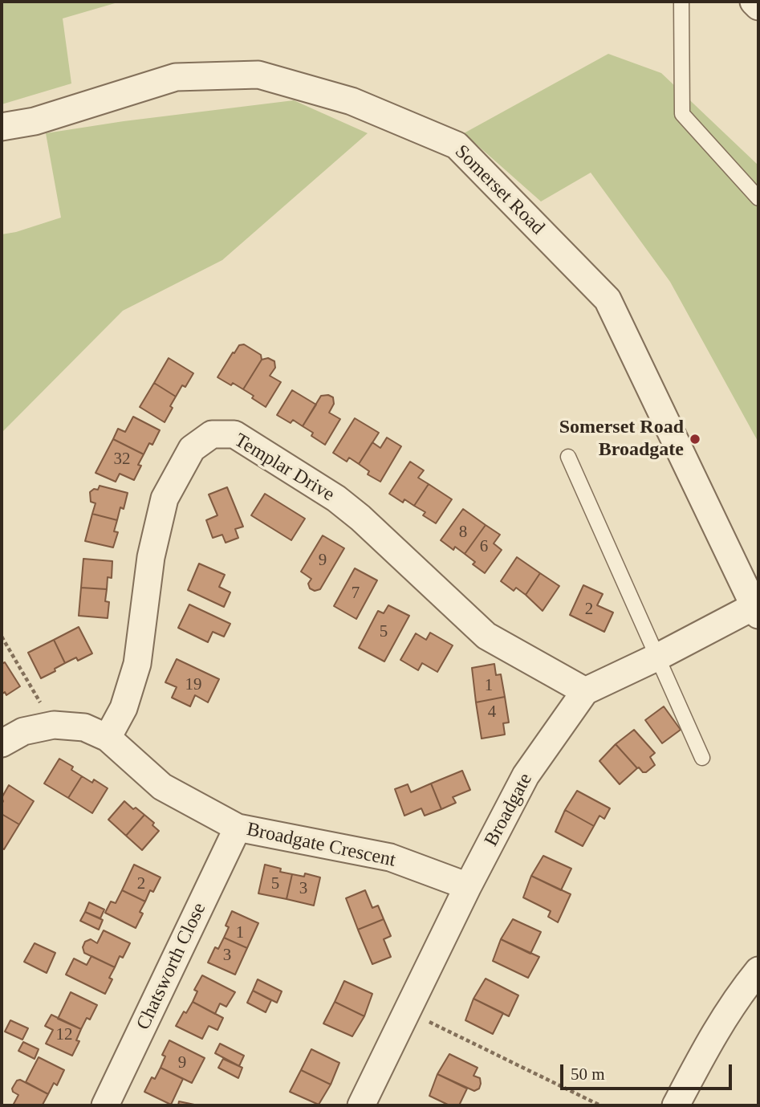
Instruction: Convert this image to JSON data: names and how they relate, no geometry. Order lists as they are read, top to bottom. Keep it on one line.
{"streets":{"street":["Somerset Road","Templar Drive","Broadgate","Broadgate Crescent","Chatsworth Close"]},"crossings":[["Somerset Road","Broadgate"],["Templar Drive","Broadgate"],["Templar Drive","Broadgate Crescent"],["Broadgate","Broadgate Crescent"],["Broadgate Crescent","Chatsworth Close"]],"places":["Somerset Road Broadgate"],"house_numbers":["32","8","6","9","7","2","5","19","1","4","2","5","3","1","3","12","9"],"scale_bar":"50 m"}
